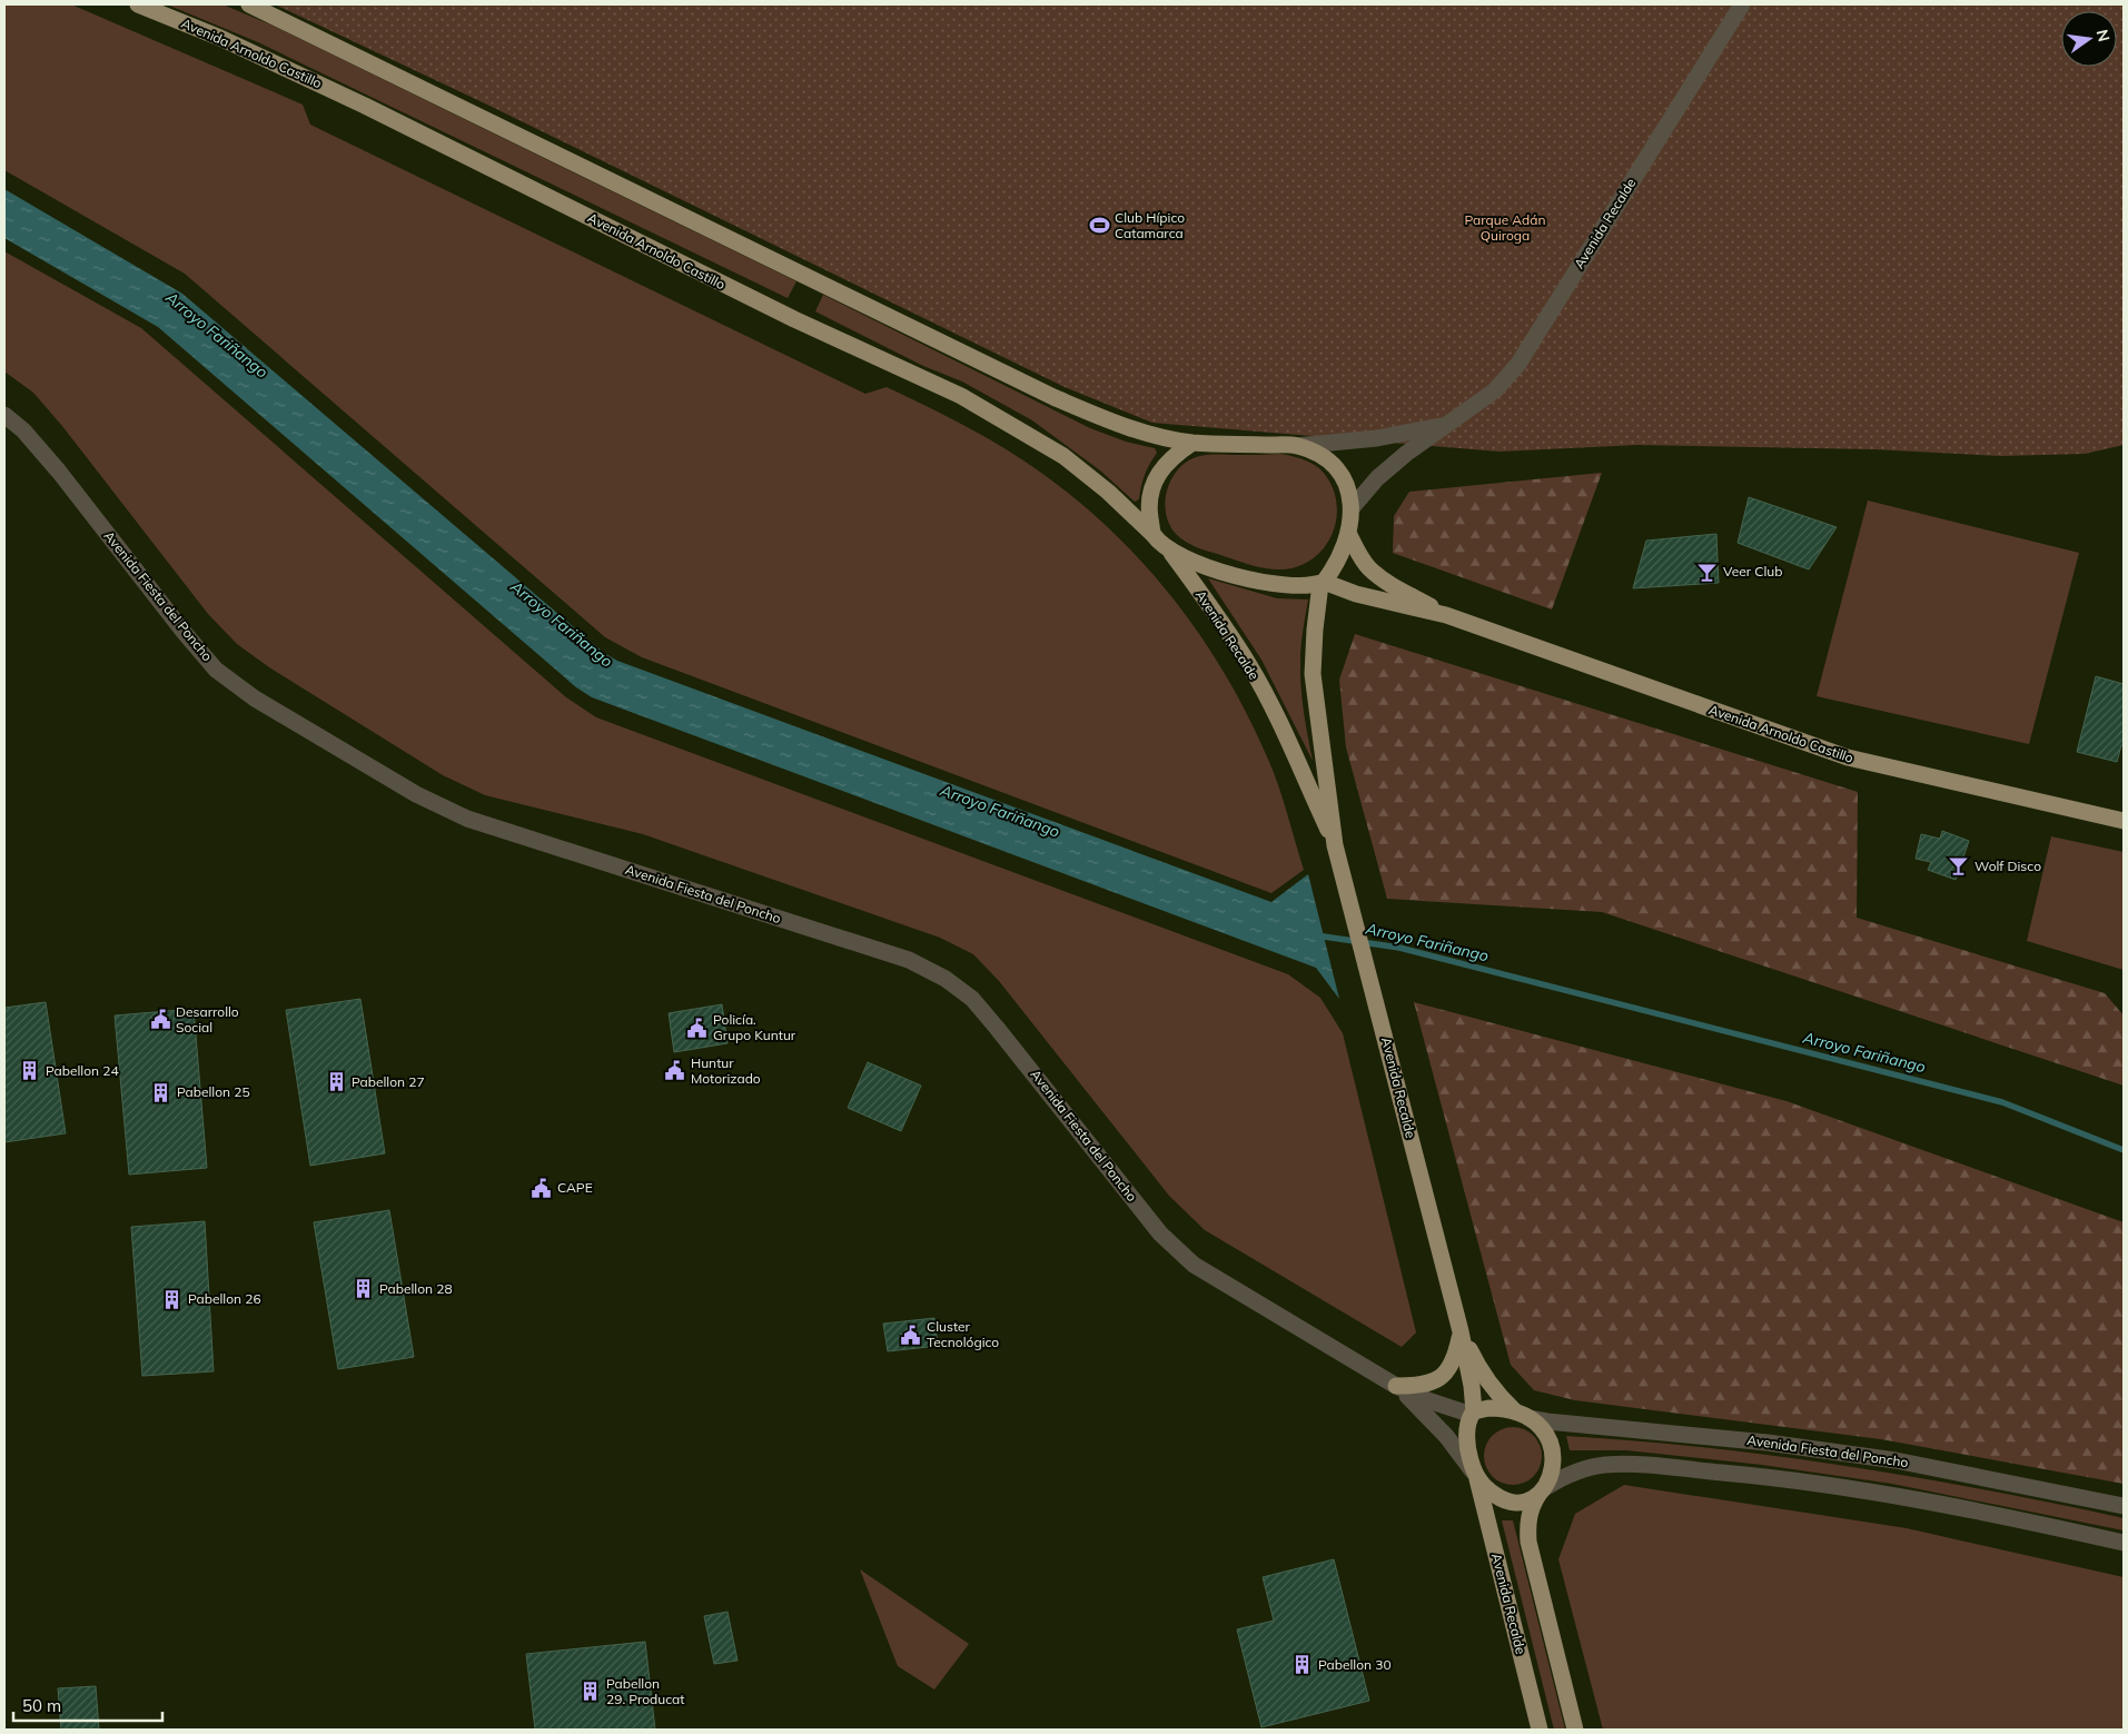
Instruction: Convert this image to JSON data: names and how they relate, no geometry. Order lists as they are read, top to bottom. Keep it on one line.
{"streets":{"main road":["Avenida Arnoldo Castillo","Avenida Recalde"],"street":["Avenida Fiesta del Poncho"]},"crossings":[["Avenida Arnoldo Castillo","Avenida Recalde"],["Avenida Recalde","Avenida Fiesta del Poncho"]],"water":["Arroyo Fariñango"],"parks":["Parque Adán Quiroga"],"places":{"sports":["Club Hípico Catamarca"],"bar":["Veer Club","Wolf Disco"],"public building":["Desarrollo Social","Policía. Grupo Kuntur","Huntur Motorizado","CAPE","Cluster Tecnológico"],"building":["Pabellon 24","Pabellon 27","Pabellon 25","Pabellon 28","Pabellon 26","Pabellon 30","Pabellon 29. Producat"]},"scale_bar":"50 m","north":"right"}
